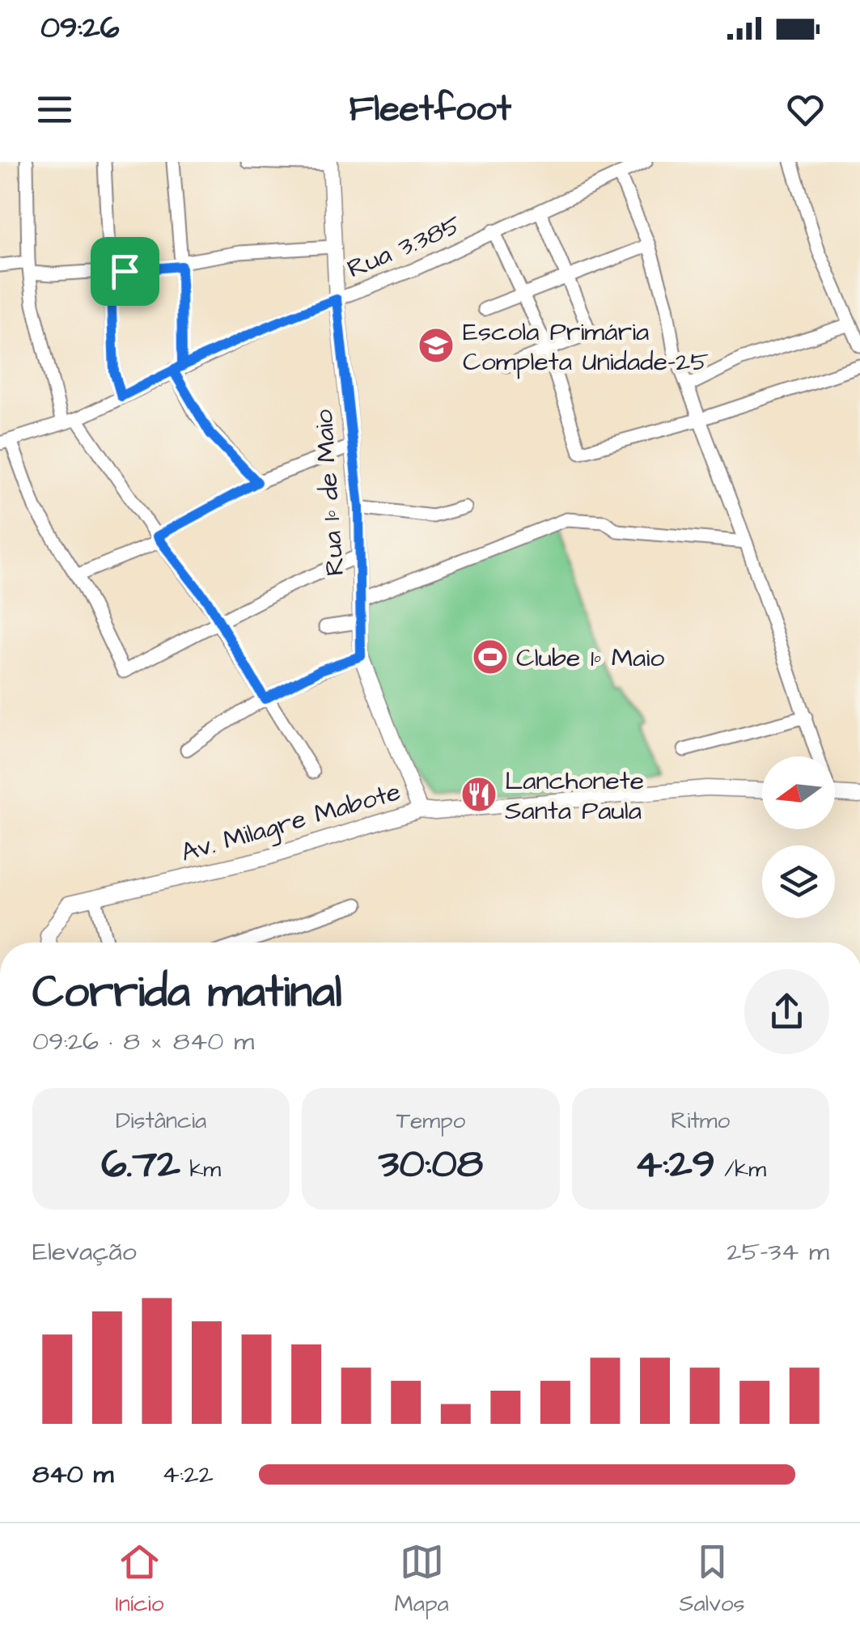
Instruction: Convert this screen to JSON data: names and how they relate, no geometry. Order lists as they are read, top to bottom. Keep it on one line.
{"streets":{"street":["Rua 3.385","Rua 1º de Maio","Av. Milagre Mabote"]},"crossings":[["Rua 3.385","Rua 1º de Maio"],["Rua 1º de Maio","Av. Milagre Mabote"]],"places":{"school or university":["Escola Primária Completa Unidade-25"],"sports":["Clube 1º Maio"],"restaurant":["Lanchonete Santa Paula"]},"north":"left","page":{"status":"09:26","header":"Fleetfoot","heading":["Corrida matinal","09:26 · 8 × 840 m"],"stats":[["Distância","6.72 km"],["Tempo","30:08"],["Ritmo","4:29 /km"]],"chart":["Elevação","25–34 m"],"list":[{"name":"840 m","note":"4:22"}],"tabs":["Início","Mapa","Salvos"]}}
